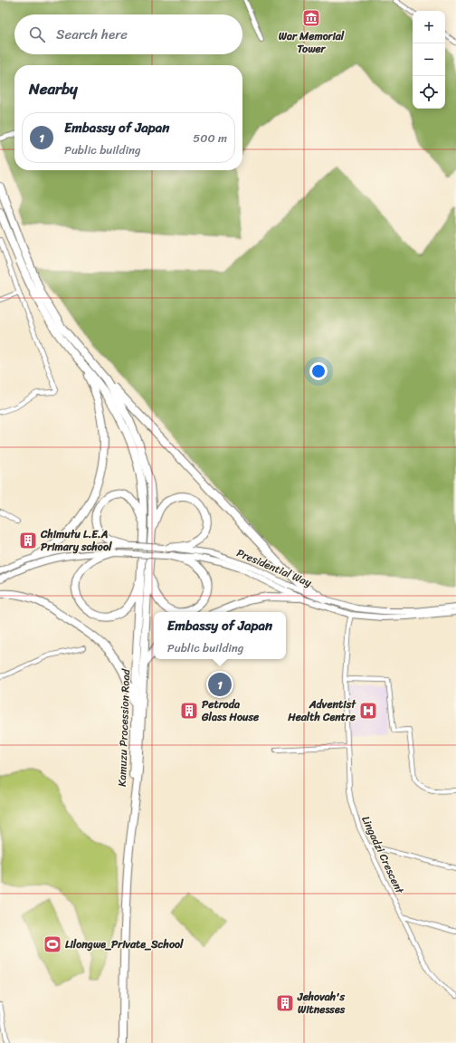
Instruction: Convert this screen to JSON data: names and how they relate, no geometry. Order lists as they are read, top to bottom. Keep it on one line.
{"streets":{"highway":["Kamuzu Procession Road"],"main road":["Presidential Way"],"street":["Lingadzi Crescent"]},"crossings":[["Presidential Way","Lingadzi Crescent"]],"places":{"museum":["War Memorial Tower"],"building":["Chimutu L.E.A Primary school","Petroda Glass House","Jehovah's Witnesses"],"hospital":["Adventist Health Centre"],"sports":["Lilongwe_Private_School"]},"page":{"map_buttons":["+","−"],"search":"Search here","heading":"Nearby","list":[{"mark":"1","name":"Embassy of Japan","note":"Public building","value":"500 m"}],"popup":["Embassy of Japan","Public building"],"pins":"1"}}
